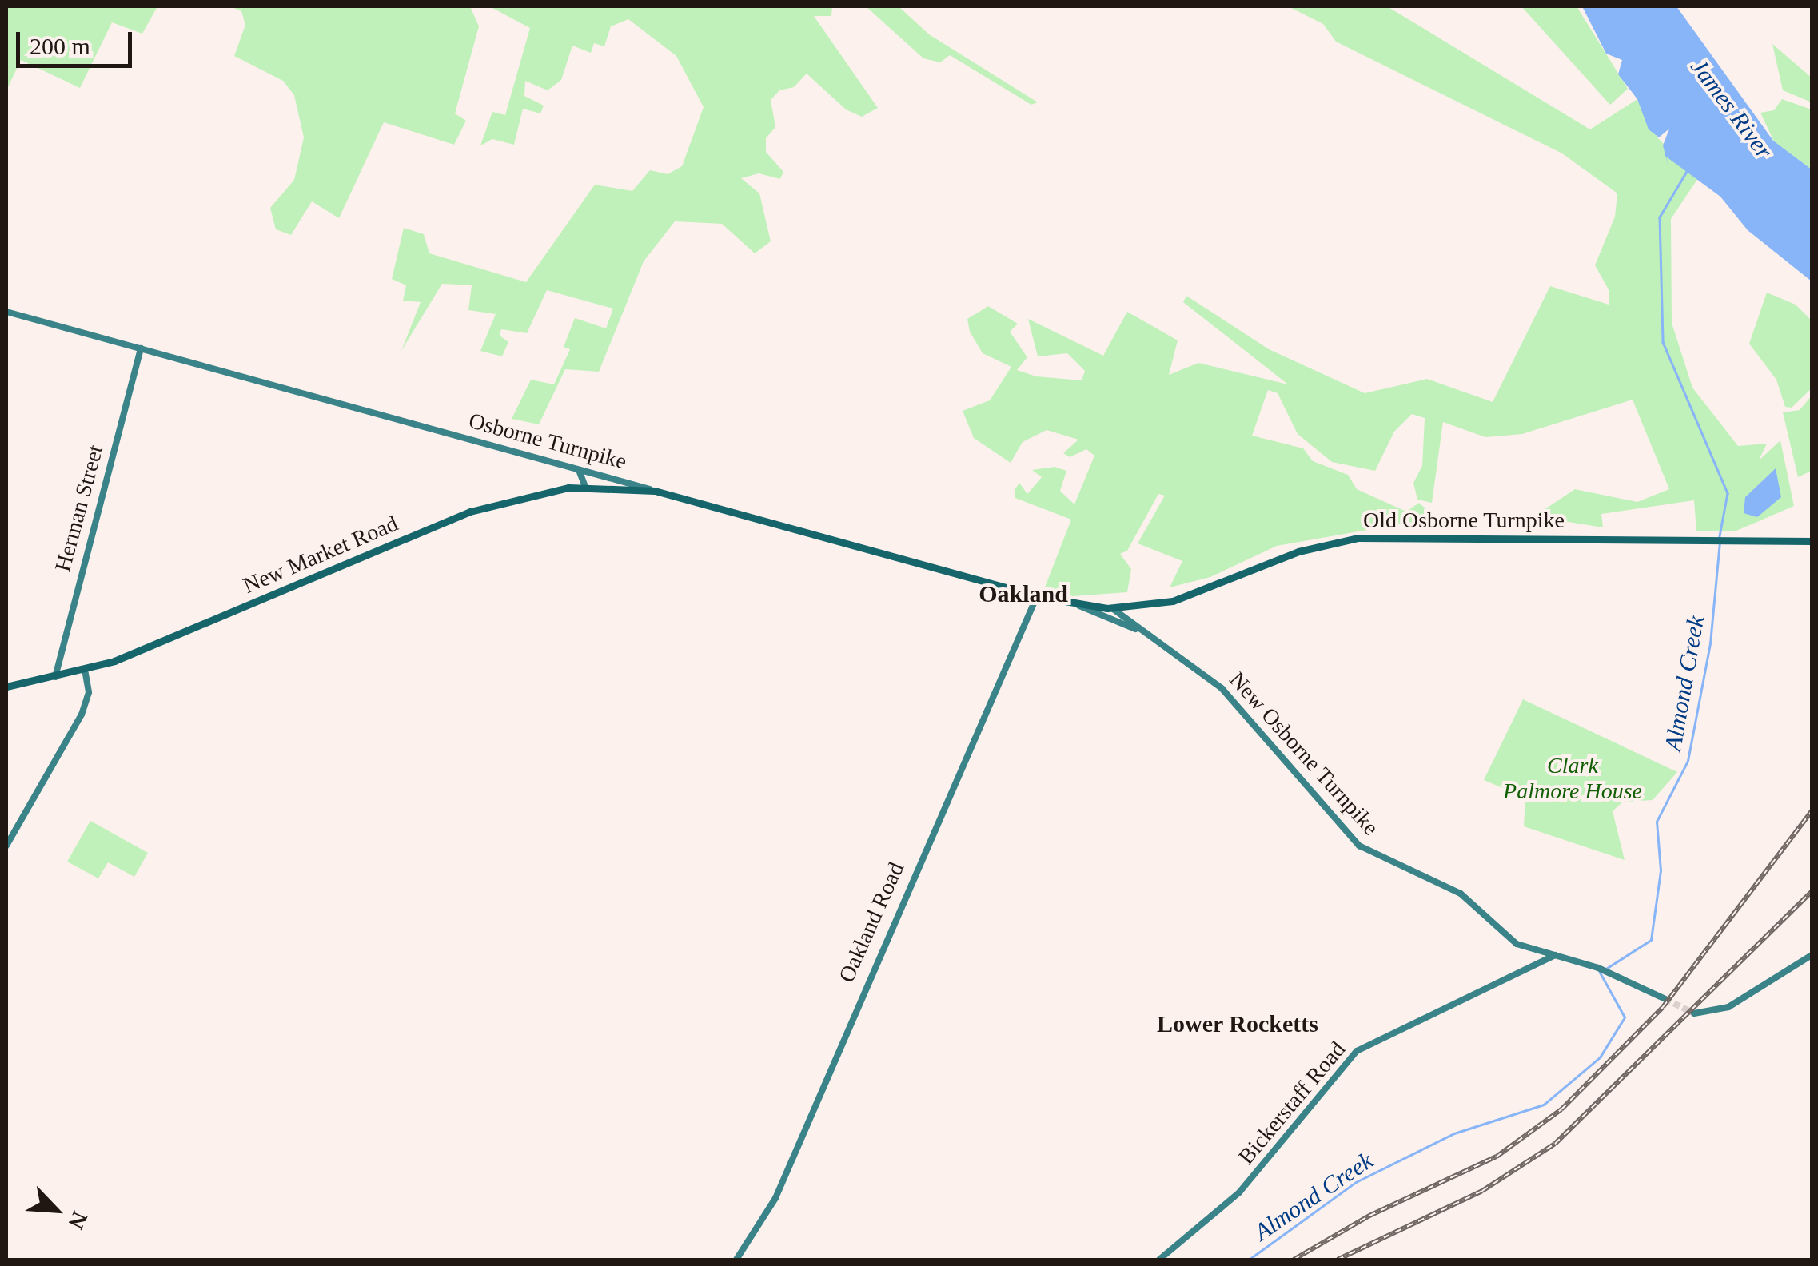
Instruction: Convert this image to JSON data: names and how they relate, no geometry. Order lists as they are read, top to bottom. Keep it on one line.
{"streets":{"main road":["Osborne Turnpike","Old Osborne Turnpike","New Market Road"],"street":["Herman Street","New Osborne Turnpike","Oakland Road","Bickerstaff Road"]},"crossings":[["Osborne Turnpike","Herman Street"],["Osborne Turnpike","Old Osborne Turnpike"],["Osborne Turnpike","New Market Road"],["Osborne Turnpike","New Osborne Turnpike"],["Osborne Turnpike","Oakland Road"],["Herman Street","New Market Road"],["Old Osborne Turnpike","New Osborne Turnpike"],["New Osborne Turnpike","Bickerstaff Road"]],"districts":["Oakland","Lower Rocketts"],"water":["James River","Almond Creek"],"parks":["Clark Palmore House"],"scale_bar":"200 m","north":"bottom right"}
